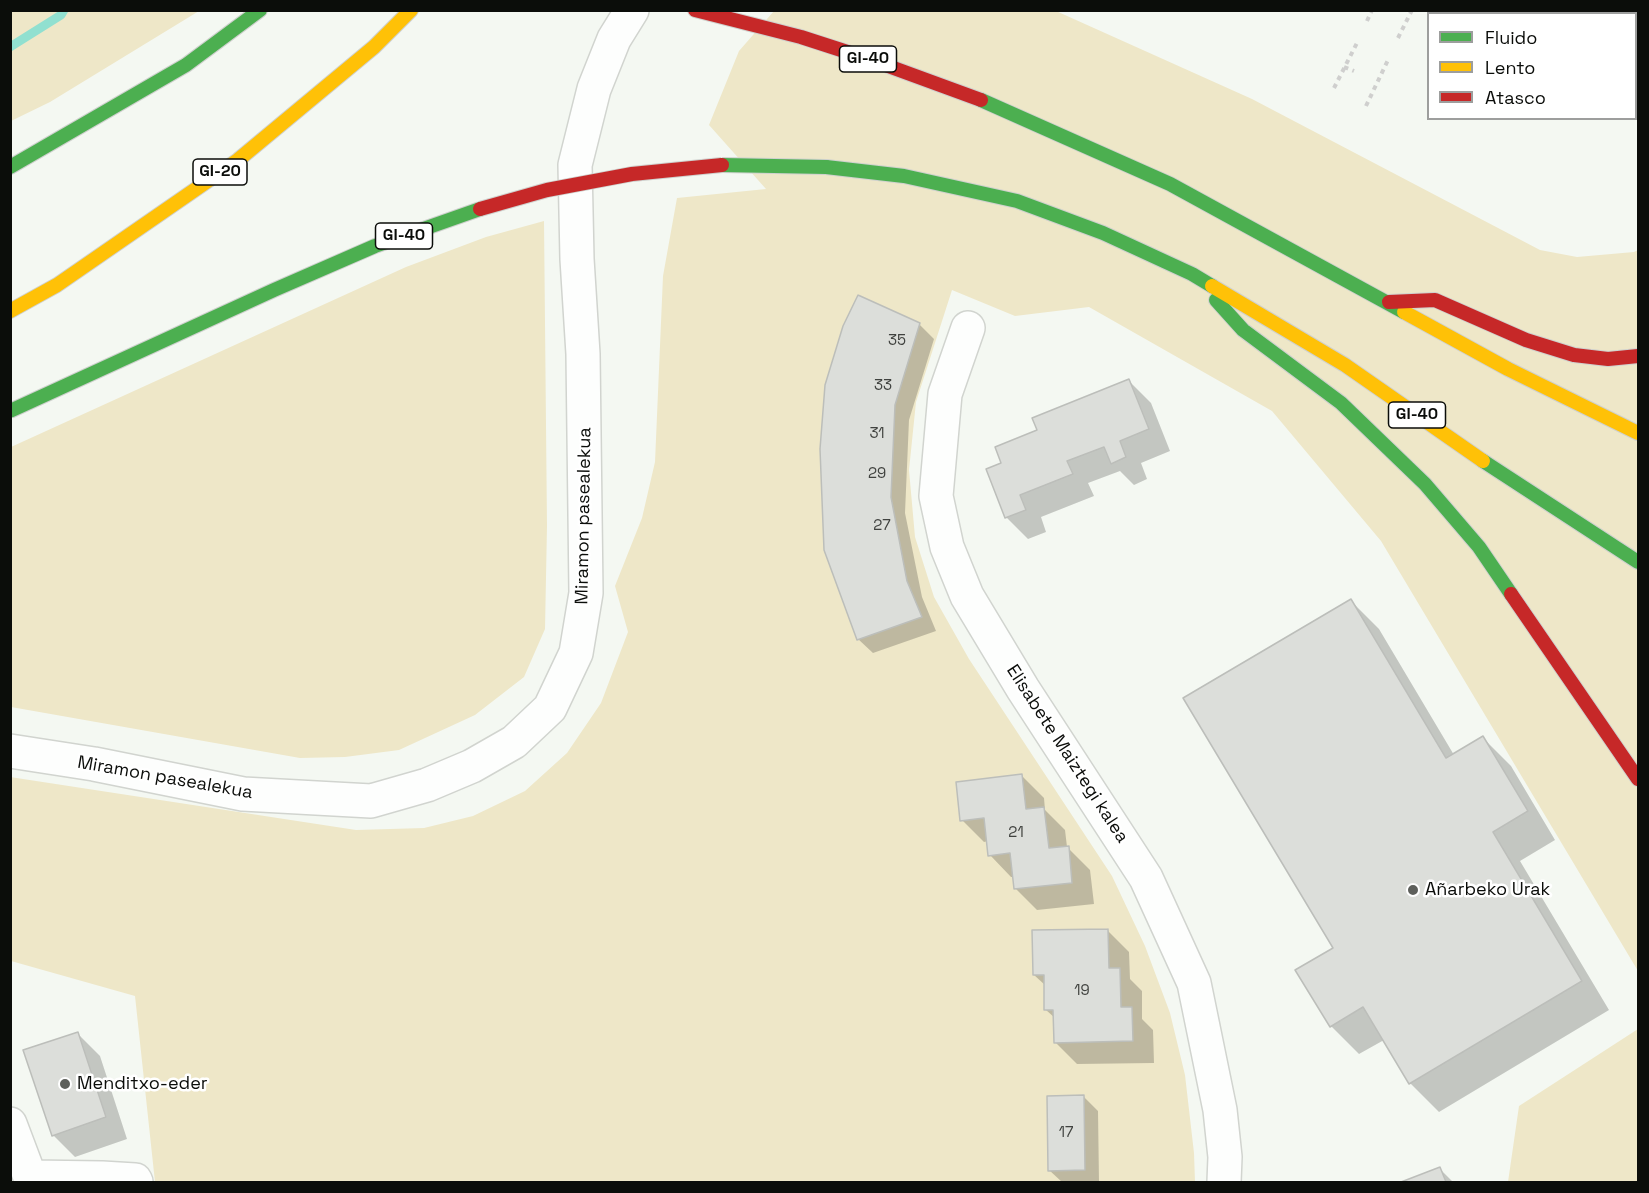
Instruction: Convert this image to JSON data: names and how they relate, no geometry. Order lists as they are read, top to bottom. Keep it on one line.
{"streets":{"highway":["GI-40","GI-20"],"street":["Miramon pasealekua","Elisabete Maiztegi kalea"]},"places":["Añarbeko Urak","Menditxo-eder"],"house_numbers":["35","33","31","29","27","21","19","17"],"legend":["Fluido","Lento","Atasco"]}
